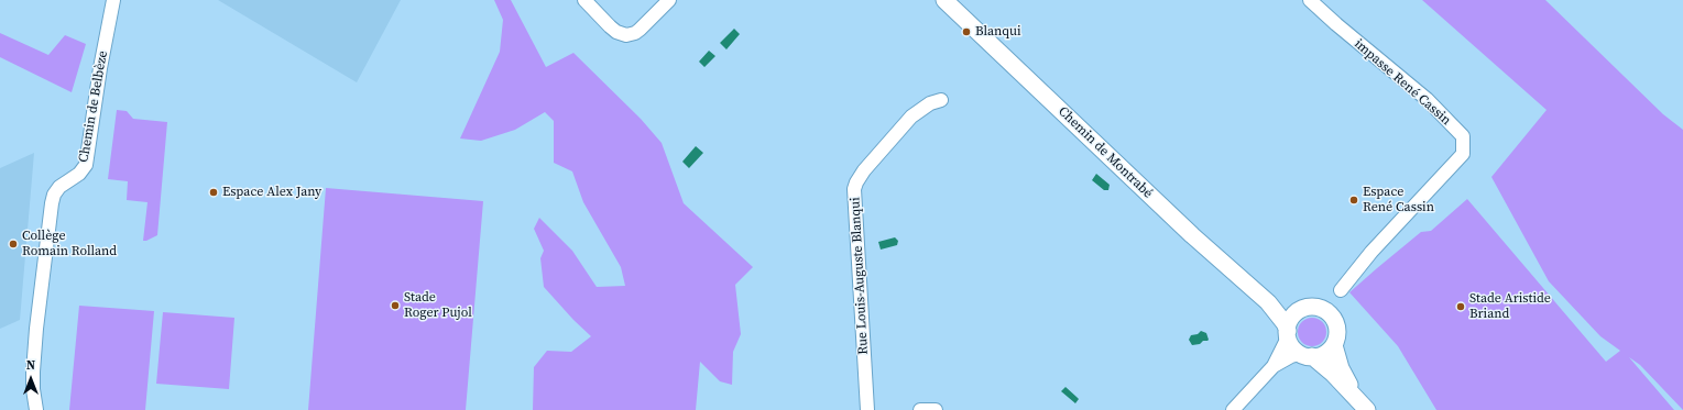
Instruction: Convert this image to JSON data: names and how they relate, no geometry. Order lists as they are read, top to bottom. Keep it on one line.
{"streets":{"street":["impasse René Cassin","Chemin de Belbèze","Chemin de Montrabé","Rue Louis-Auguste Blanqui"]},"places":["Blanqui","Espace Alex Jany","Espace René Cassin","Collège Romain Rolland","Stade Roger Pujol","Stade Aristide Briand"],"north":"top"}
